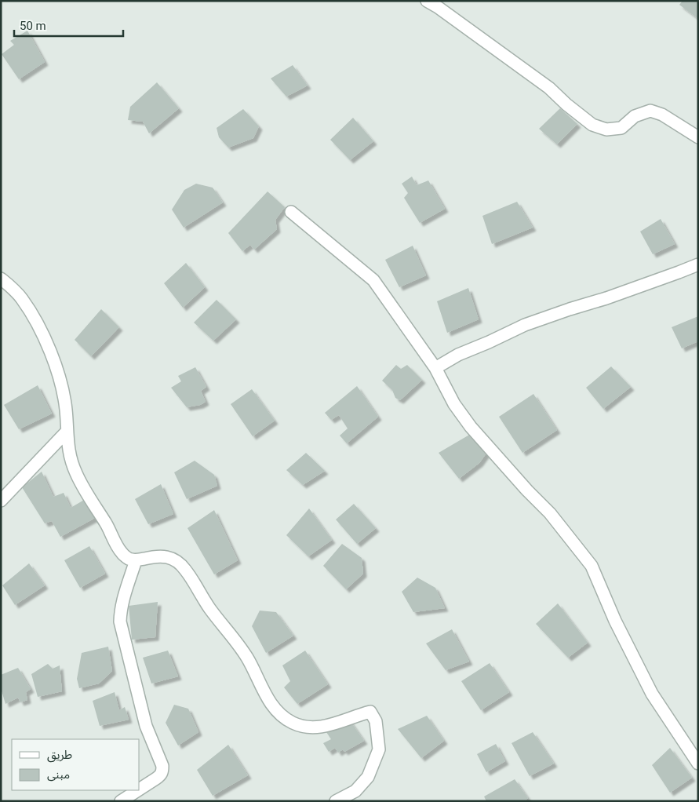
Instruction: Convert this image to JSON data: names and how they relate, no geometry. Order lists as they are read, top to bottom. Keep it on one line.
{"legend":["طريق","مبنى"],"scale_bar":"50 m"}
